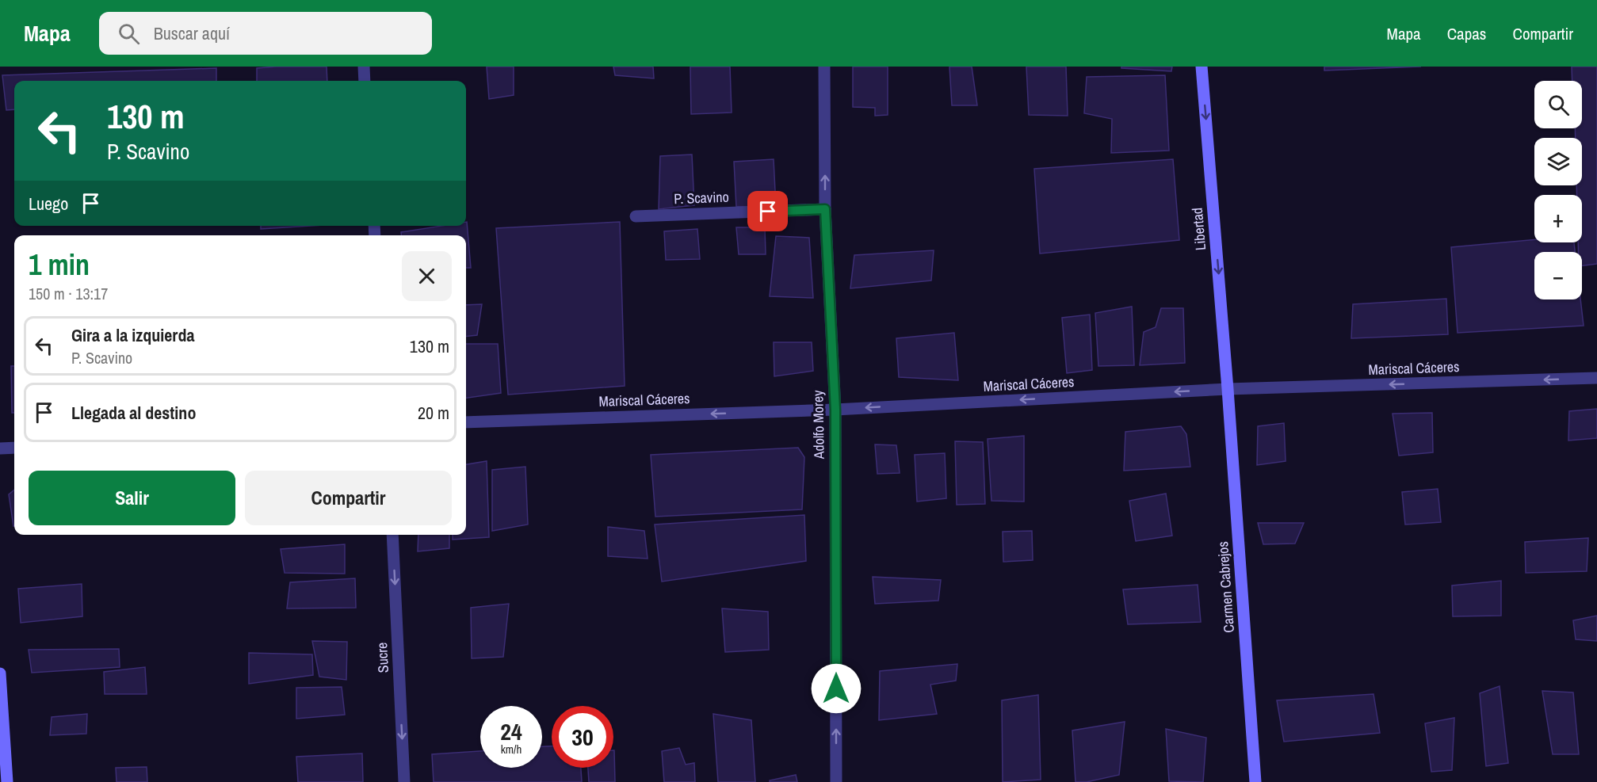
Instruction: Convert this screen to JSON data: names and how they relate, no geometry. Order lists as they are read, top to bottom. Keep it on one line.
{"streets":{"street":["P. Scavino","Libertad","Mariscal Cáceres","Adolfo Morey","Carmen Cabrejos","Sucre"]},"crossings":[["P. Scavino","Adolfo Morey"],["Libertad","Mariscal Cáceres"],["Libertad","Carmen Cabrejos"],["Mariscal Cáceres","Adolfo Morey"],["Mariscal Cáceres","Carmen Cabrejos"]],"one_way":["Libertad","Mariscal Cáceres","Adolfo Morey","Sucre"],"page":{"header":"Mapa","search":"Buscar aquí","nav":["Mapa","Capas","Compartir"],"map_buttons":["+","−"],"turn":["130 m","P. Scavino"],"then":"Luego","heading":["1 min","150 m · 13:17"],"list":[{"name":"Gira a la izquierda","note":"P. Scavino","value":"130 m"},{"name":"Llegada al destino","value":"20 m"}],"buttons":["Salir","Compartir"],"speed":"24 km/h","limit":"30"}}
